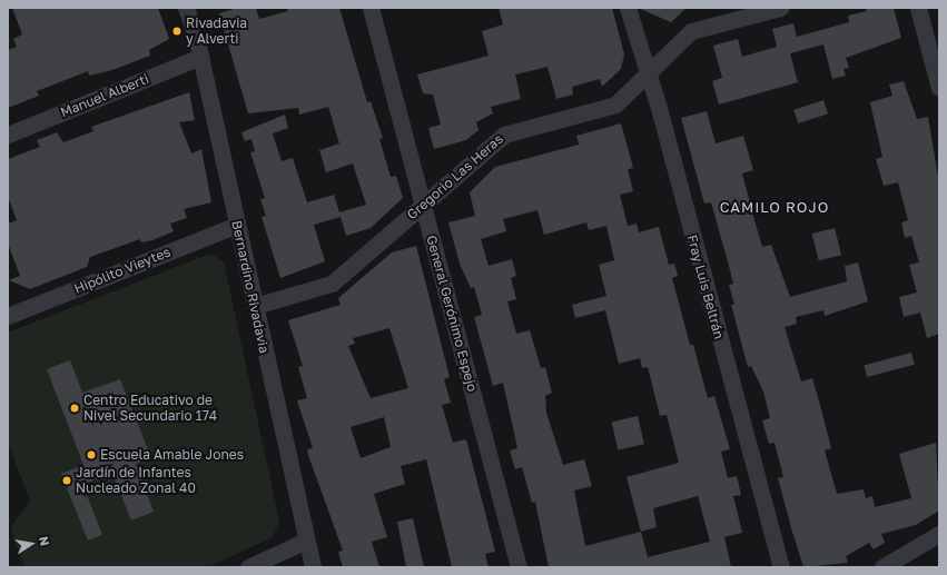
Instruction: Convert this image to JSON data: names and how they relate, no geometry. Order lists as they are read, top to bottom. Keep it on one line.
{"streets":{"street":["Manuel Alberti","Gregorio Las Heras","Hipólito Vieytes","Bernardino Rivadavia","Fray Luis Beltrán","General Gerónimo Espejo"]},"crossings":[["Manuel Alberti","Bernardino Rivadavia"],["Gregorio Las Heras","Bernardino Rivadavia"],["Gregorio Las Heras","Fray Luis Beltrán"],["Gregorio Las Heras","General Gerónimo Espejo"],["Hipólito Vieytes","Bernardino Rivadavia"]],"districts":["CAMILO ROJO"],"places":["Rivadavia y Alverti","Centro Educativo de Nivel Secundario 174","Escuela Amable Jones","Jardín de Infantes Nucleado Zonal 40"],"north":"right"}
